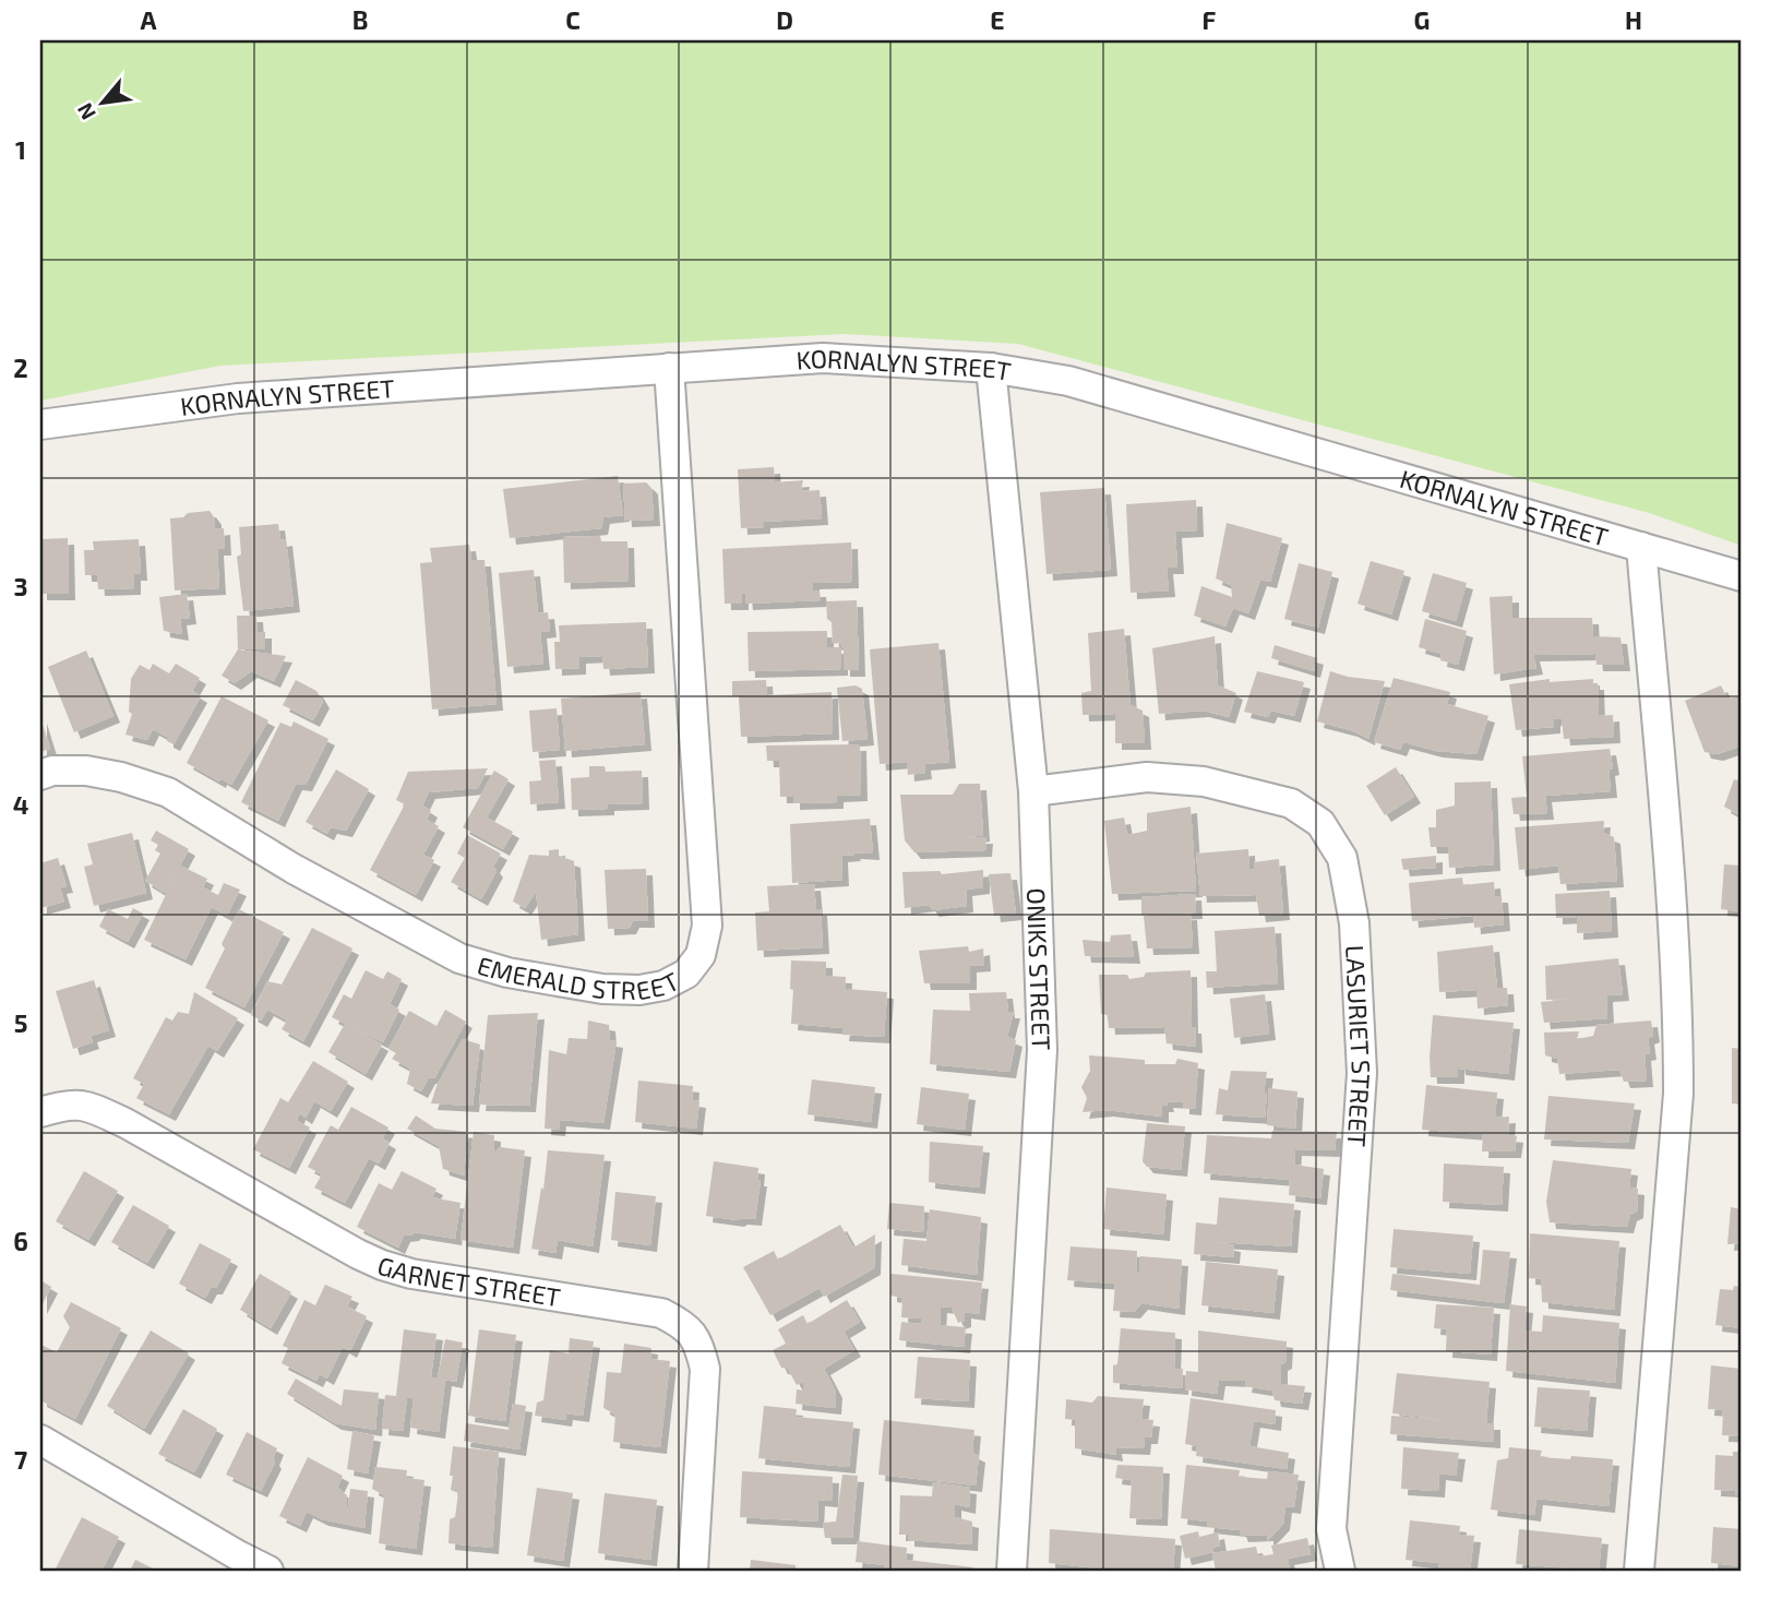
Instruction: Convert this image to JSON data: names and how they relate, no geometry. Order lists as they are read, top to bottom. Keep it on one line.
{"streets":{"street":["KORNALYN STREET","EMERALD STREET","ONIKS STREET","LASURIET STREET","GARNET STREET"]},"crossings":[["KORNALYN STREET","EMERALD STREET"],["KORNALYN STREET","ONIKS STREET"],["ONIKS STREET","LASURIET STREET"]],"north":"bottom left","grid":{"columns":["A","B","C","D","E","F","G","H"],"rows":["1","2","3","4","5","6","7"]}}
